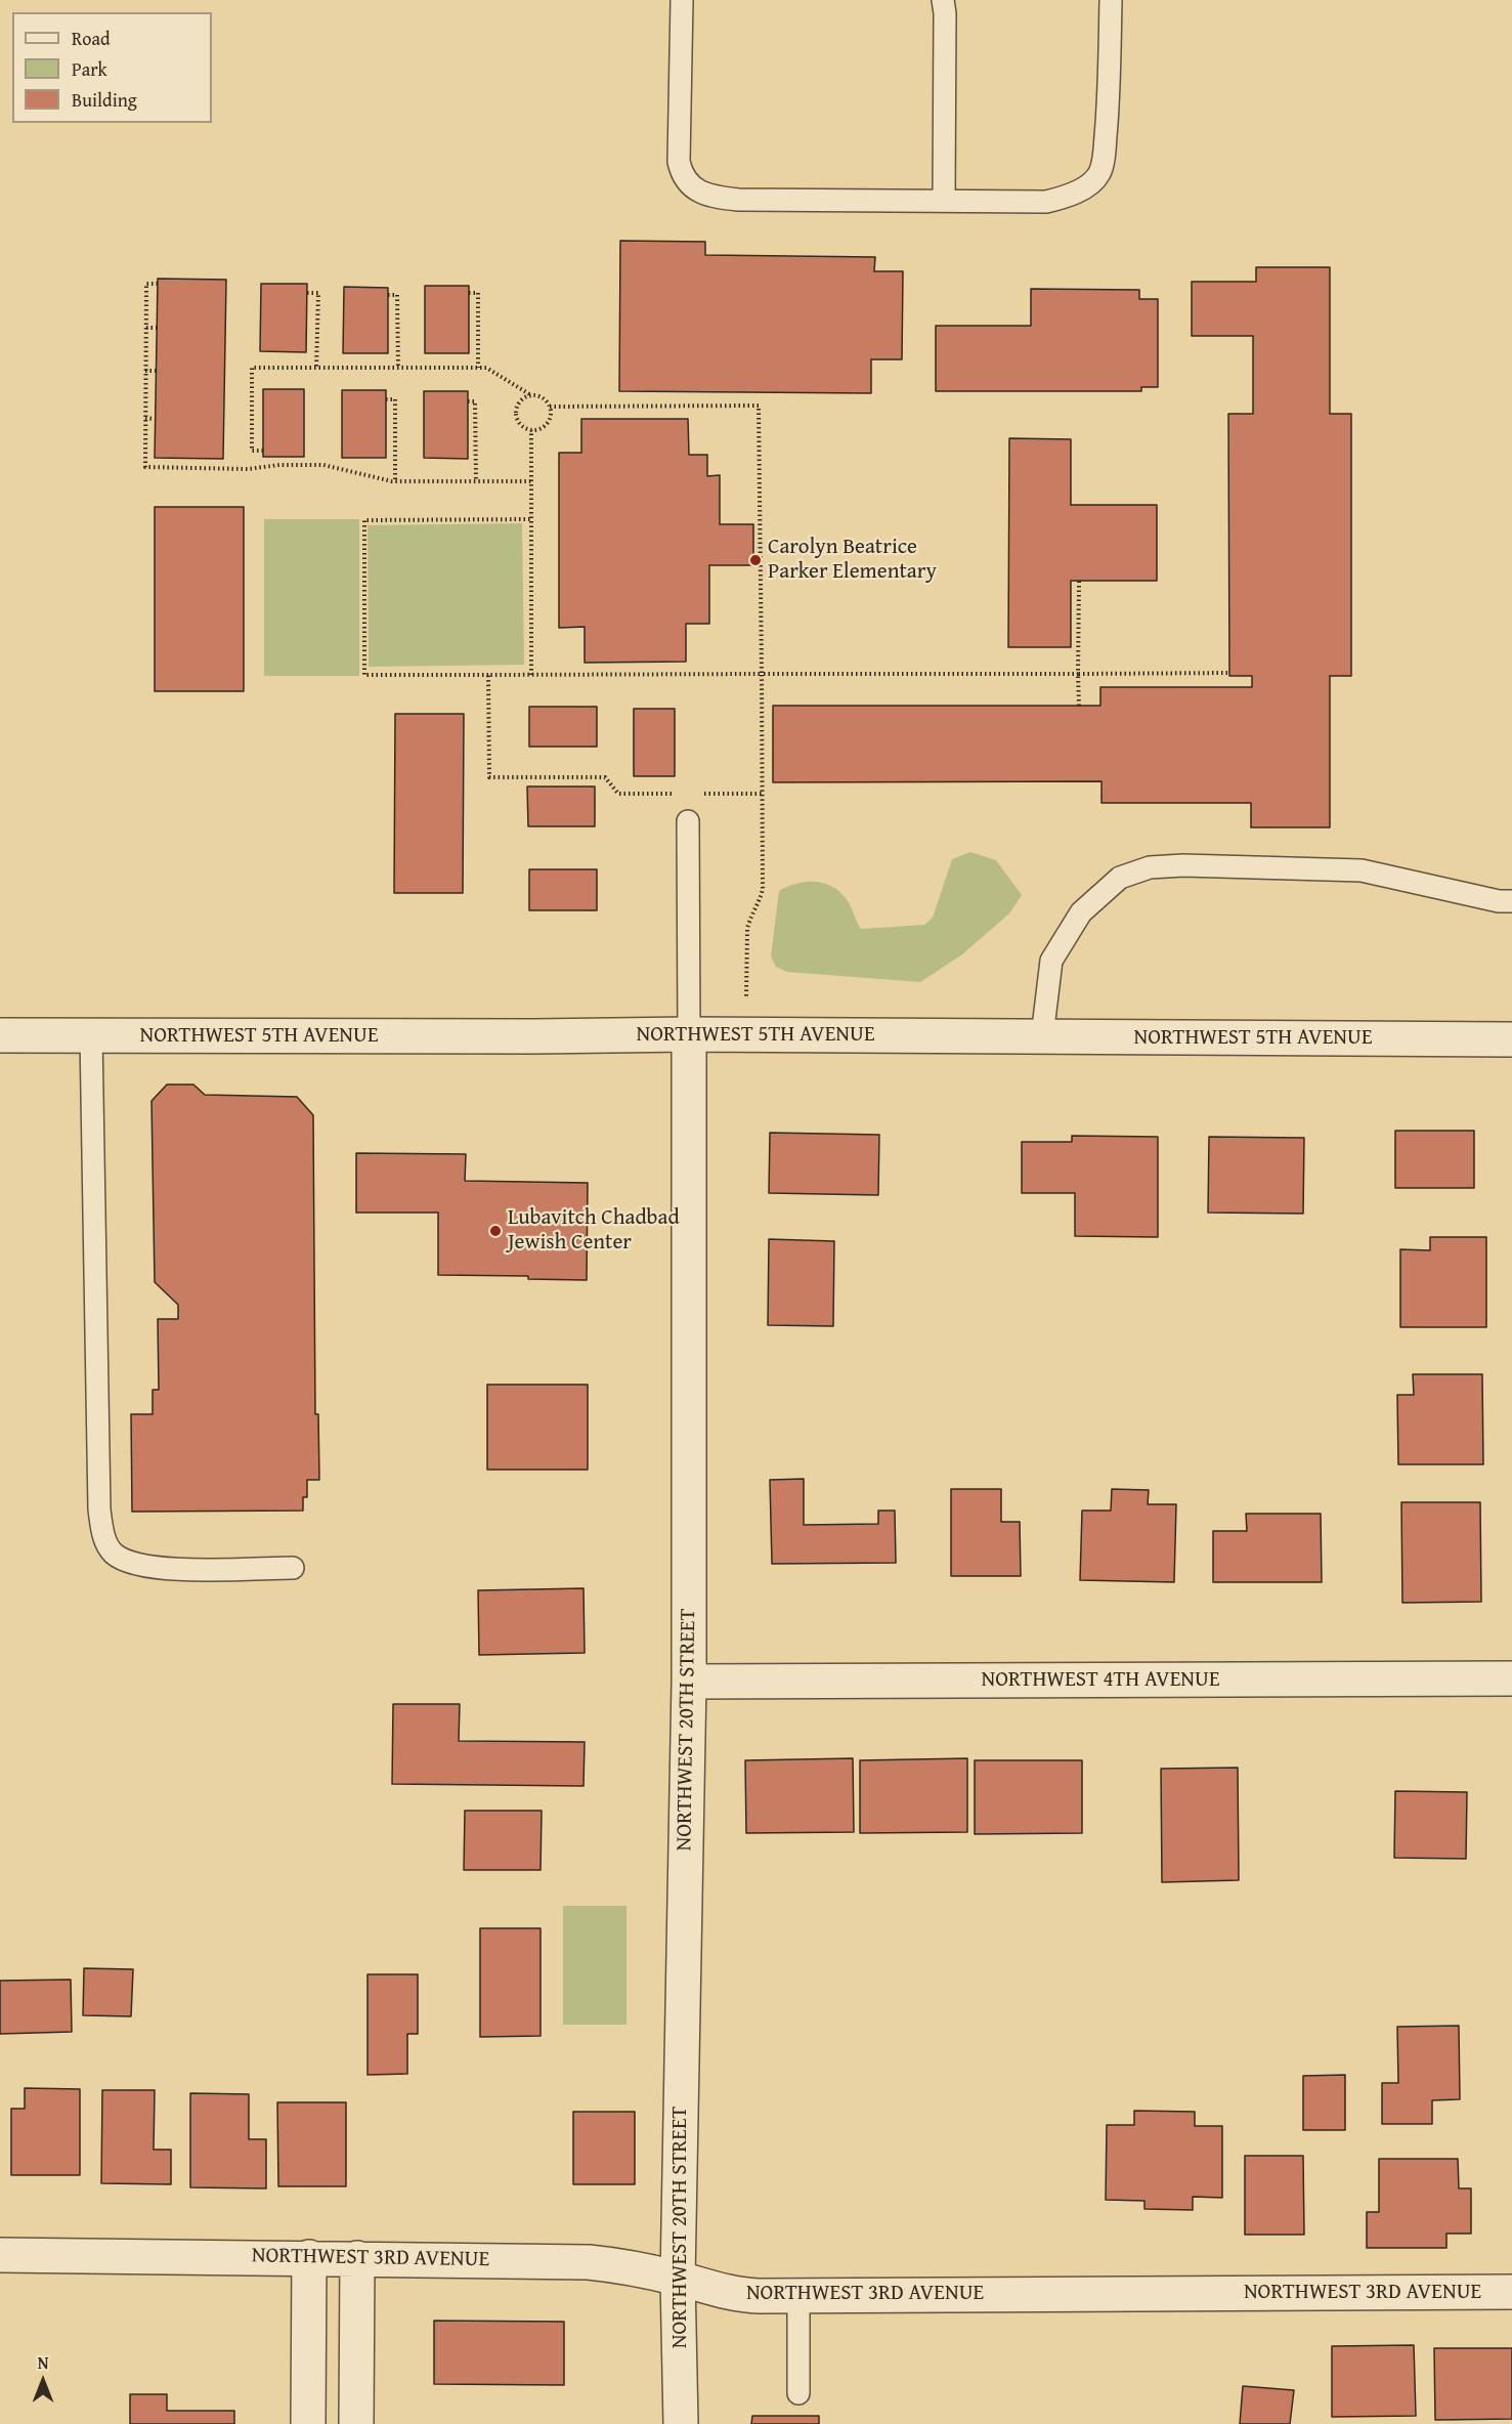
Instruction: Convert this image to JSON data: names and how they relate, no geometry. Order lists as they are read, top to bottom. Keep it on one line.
{"streets":{"street":["NORTHWEST 5TH AVENUE","NORTHWEST 4TH AVENUE","NORTHWEST 20TH STREET","NORTHWEST 3RD AVENUE"]},"crossings":[["NORTHWEST 5TH AVENUE","NORTHWEST 20TH STREET"],["NORTHWEST 4TH AVENUE","NORTHWEST 20TH STREET"],["NORTHWEST 20TH STREET","NORTHWEST 3RD AVENUE"]],"places":["Carolyn Beatrice Parker Elementary","Lubavitch Chadbad Jewish Center"],"legend":["Road","Park","Building"],"north":"top"}
